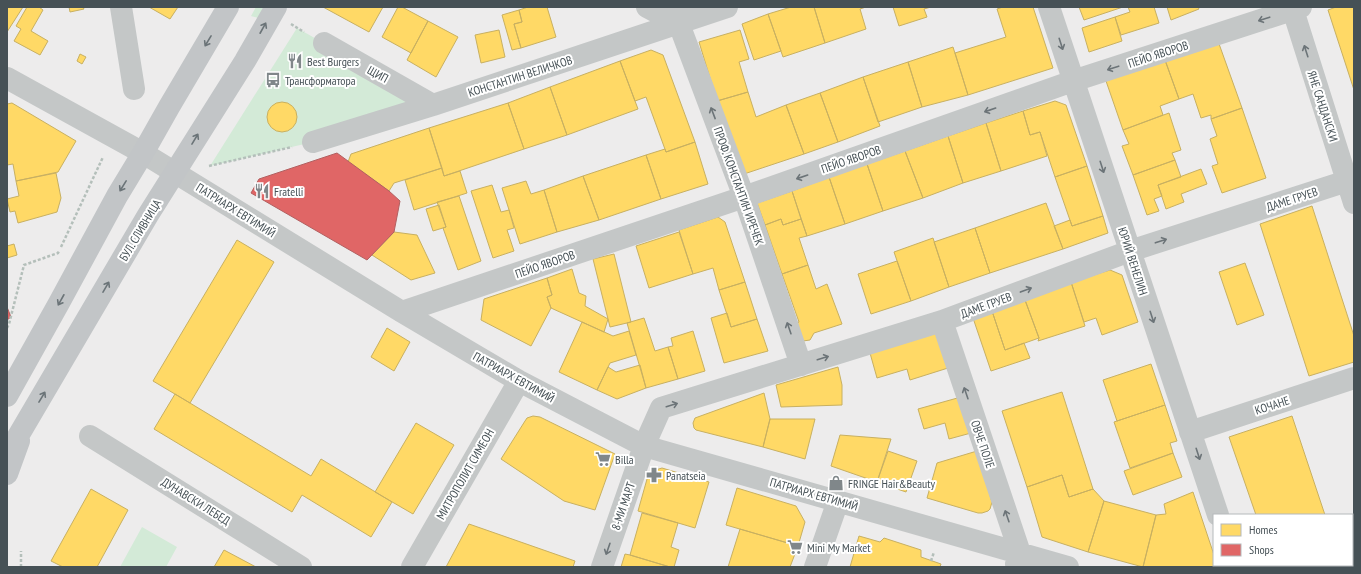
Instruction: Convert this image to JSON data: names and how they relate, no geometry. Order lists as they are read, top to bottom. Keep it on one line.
{"streets":{"main road":["БУЛ. СЛИВНИЦА"],"street":["ПЕЙО ЯВОРОВ","ЩИП","КОНСТАНТИН ВЕЛИЧКОВ","ЯНЕ САНДАНСКИ","ПРОФ. КОНСТАНТИН ИРЕЧЕК","ДАМЕ ГРУЕВ","ПАТРИАРХ ЕВТИМИЙ","ЮРИЙ ВЕНЕЛИН","КОЧАНЕ","ОВЧЕ ПОЛЕ","МИТРОПОЛИТ СИМЕОН","ДУНАВСКИ ЛЕБЕД","8-МИ МАРТ"]},"crossings":[["ПЕЙО ЯВОРОВ","ЯНЕ САНДАНСКИ"],["ПЕЙО ЯВОРОВ","ПРОФ. КОНСТАНТИН ИРЕЧЕК"],["ПЕЙО ЯВОРОВ","ПАТРИАРХ ЕВТИМИЙ"],["ПЕЙО ЯВОРОВ","ЮРИЙ ВЕНЕЛИН"],["ЩИП","КОНСТАНТИН ВЕЛИЧКОВ"],["КОНСТАНТИН ВЕЛИЧКОВ","ПРОФ. КОНСТАНТИН ИРЕЧЕК"],["ЯНЕ САНДАНСКИ","ДАМЕ ГРУЕВ"],["ПРОФ. КОНСТАНТИН ИРЕЧЕК","ДАМЕ ГРУЕВ"],["ДАМЕ ГРУЕВ","ПАТРИАРХ ЕВТИМИЙ"],["ДАМЕ ГРУЕВ","ЮРИЙ ВЕНЕЛИН"],["ДАМЕ ГРУЕВ","ОВЧЕ ПОЛЕ"],["ДАМЕ ГРУЕВ","8-МИ МАРТ"],["ПАТРИАРХ ЕВТИМИЙ","БУЛ. СЛИВНИЦА"],["ПАТРИАРХ ЕВТИМИЙ","ОВЧЕ ПОЛЕ"],["ПАТРИАРХ ЕВТИМИЙ","МИТРОПОЛИТ СИМЕОН"],["ПАТРИАРХ ЕВТИМИЙ","8-МИ МАРТ"],["ЮРИЙ ВЕНЕЛИН","КОЧАНЕ"]],"one_way":["ПЕЙО ЯВОРОВ","ЯНЕ САНДАНСКИ","ПРОФ. КОНСТАНТИН ИРЕЧЕК","ДАМЕ ГРУЕВ","ЮРИЙ ВЕНЕЛИН","ОВЧЕ ПОЛЕ","8-МИ МАРТ"],"places":{"restaurant":["Best Burgers","Fratelli"],"bus stop":["Трансформатора"],"supermarket":["Billa","Mini My Market"],"pharmacy":["Panatseia"],"shop":["FRINGE Hair&Beauty"]},"legend":["Homes","Shops"]}
